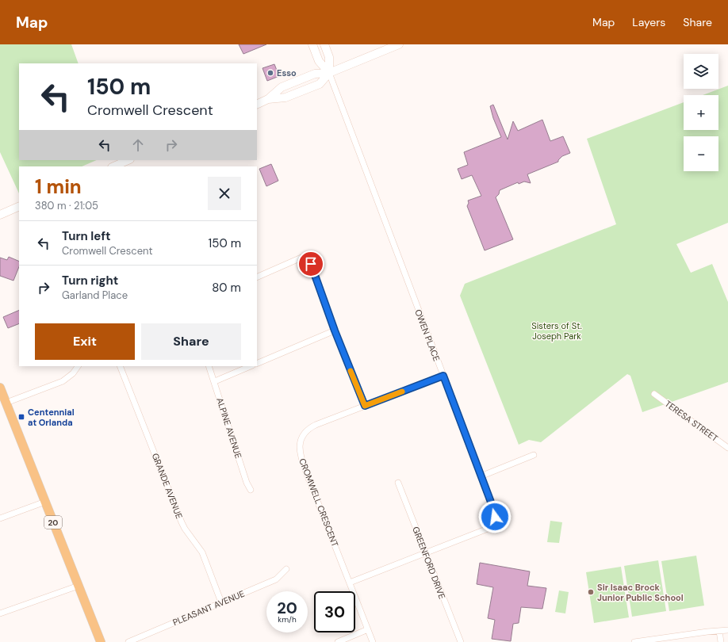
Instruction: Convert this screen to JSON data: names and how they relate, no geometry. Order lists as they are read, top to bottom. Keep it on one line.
{"streets":{"main road":["20"],"street":["OWEN PLACE","TERESA STREET","ALPINE AVENUE","GRANDE AVENUE","CROMWELL CRESCENT","GREENFORD DRIVE","PLEASANT AVENUE"]},"crossings":[["OWEN PLACE","CROMWELL CRESCENT"],["OWEN PLACE","GREENFORD DRIVE"],["GRANDE AVENUE","PLEASANT AVENUE"]],"parks":["Sisters of St. Joseph Park"],"places":{"other":["Esso","Sir Isaac Brock Junior Public School"],"transit":["Centennial at Orlanda"]},"page":{"header":"Map","nav":["Map","Layers","Share"],"map_buttons":["+","−"],"turn":["150 m","Cromwell Crescent"],"heading":["1 min","380 m · 21:05"],"list":[{"name":"Turn left","note":"Cromwell Crescent","value":"150 m"},{"name":"Turn right","note":"Garland Place","value":"80 m"}],"buttons":["Exit","Share"],"speed":"20 km/h","limit":"30"}}
